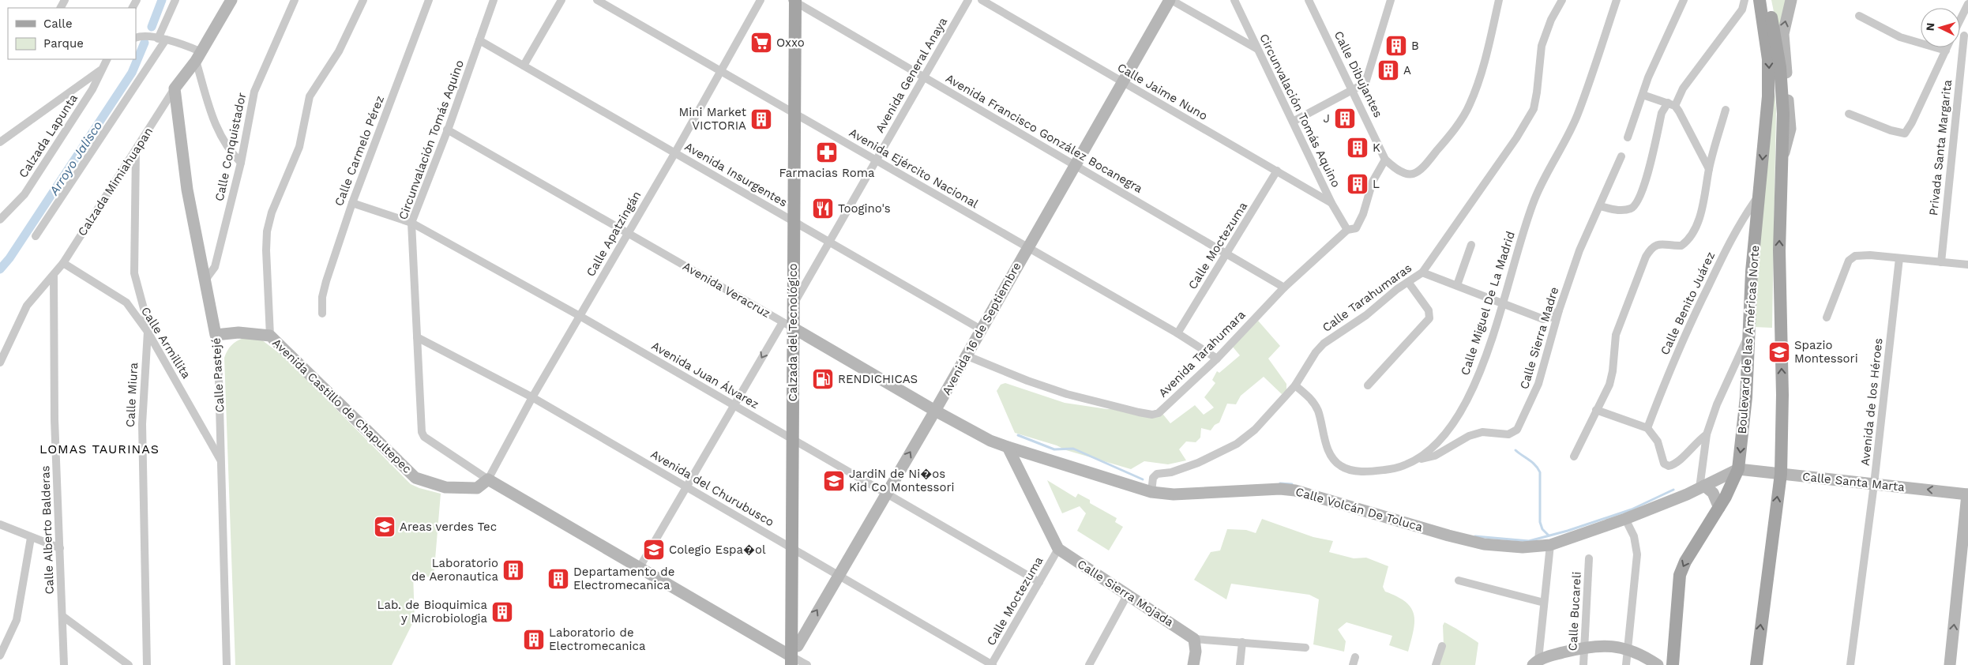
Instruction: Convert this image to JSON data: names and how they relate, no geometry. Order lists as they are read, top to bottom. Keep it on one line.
{"streets":{"main road":["Calzada del Tecnológico","Boulevard de las Américas Norte"],"street":["Calle Dibujantes","Avenida General Anaya","Calle Jaime Nuno","Circunvalación Tomás Aquino","Avenida Francisco González Bocanegra","Calzada Lapunta","Calle Conquistador","Privada Santa Margarita","Calle Carmelo Pérez","Avenida Ejército Nacional","Avenida Insurgentes","Calzada Mimiahuapan","Calle Apatzingán","Calle Moctezuma","Avenida Veracruz","Calle Tarahumaras","Calle Miguel De La Madrid","Calle Benito Juárez","Avenida 16 de Septiembre","Calle Sierra Madre","Calle Armillita","Avenida Tarahumara","Calle Pastejé","Avenida Juan Álvarez","Calle Miura","Avenida de los Héroes","Avenida Castillo de Chapultepec","Calle Santa Marta","Avenida del Churubusco","Calle Volcán De Toluca","Calle Alberto Balderas","Calle Sierra Mojada","Calle Bucareli"]},"crossings":[["Calle Dibujantes","Avenida Tarahumara"],["Avenida General Anaya","Avenida Francisco González Bocanegra"],["Avenida General Anaya","Avenida Ejército Nacional"],["Avenida General Anaya","Avenida Insurgentes"],["Avenida General Anaya","Calzada del Tecnológico"],["Calle Jaime Nuno","Circunvalación Tomás Aquino"],["Calle Jaime Nuno","Calle Moctezuma"],["Calle Jaime Nuno","Avenida 16 de Septiembre"],["Circunvalación Tomás Aquino","Avenida Insurgentes"],["Circunvalación Tomás Aquino","Calle Apatzingán"],["Circunvalación Tomás Aquino","Avenida Veracruz"],["Circunvalación Tomás Aquino","Avenida Tarahumara"],["Circunvalación Tomás Aquino","Avenida Juan Álvarez"],["Circunvalación Tomás Aquino","Avenida Castillo de Chapultepec"],["Circunvalación Tomás Aquino","Avenida del Churubusco"],["Avenida Francisco González Bocanegra","Calle Moctezuma"],["Avenida Francisco González Bocanegra","Avenida 16 de Septiembre"],["Avenida Francisco González Bocanegra","Calzada del Tecnológico"],["Avenida Francisco González Bocanegra","Avenida Tarahumara"],["Calle Conquistador","Calle Pastejé"],["Calle Carmelo Pérez","Avenida Juan Álvarez"],["Avenida Ejército Nacional","Calle Apatzingán"],["Avenida Ejército Nacional","Calle Moctezuma"],["Avenida Ejército Nacional","Avenida 16 de Septiembre"],["Avenida Ejército Nacional","Calzada del Tecnológico"],["Avenida Ejército Nacional","Avenida Tarahumara"],["Avenida Insurgentes","Calle Apatzingán"],["Avenida Insurgentes","Avenida 16 de Septiembre"],["Avenida Insurgentes","Calzada del Tecnológico"],["Calzada Mimiahuapan","Calle Armillita"],["Calzada Mimiahuapan","Calle Pastejé"],["Calzada Mimiahuapan","Calle Miura"],["Calzada Mimiahuapan","Calle Alberto Balderas"],["Calle Apatzingán","Avenida Veracruz"],["Calle Apatzingán","Avenida Juan Álvarez"],["Calle Apatzingán","Avenida Castillo de Chapultepec"],["Calle Apatzingán","Avenida del Churubusco"],["Calle Moctezuma","Avenida Juan Álvarez"],["Calle Moctezuma","Avenida del Churubusco"],["Calle Moctezuma","Calle Sierra Mojada"],["Avenida Veracruz","Avenida 16 de Septiembre"],["Avenida Veracruz","Calzada del Tecnológico"],["Avenida Veracruz","Calle Volcán De Toluca"],["Avenida Veracruz","Calle Sierra Mojada"],["Calle Tarahumaras","Calle Miguel De La Madrid"],["Calle Tarahumaras","Calle Volcán De Toluca"],["Calle Miguel De La Madrid","Calle Sierra Madre"],["Calle Benito Juárez","Boulevard de las Américas Norte"],["Avenida 16 de Septiembre","Calzada del Tecnológico"],["Avenida 16 de Septiembre","Avenida Tarahumara"],["Avenida 16 de Septiembre","Avenida Juan Álvarez"],["Avenida 16 de Septiembre","Avenida del Churubusco"],["Calzada del Tecnológico","Avenida Juan Álvarez"],["Calzada del Tecnológico","Avenida del Churubusco"],["Boulevard de las Américas Norte","Calle Santa Marta"],["Boulevard de las Américas Norte","Calle Volcán De Toluca"],["Calle Armillita","Calle Pastejé"],["Calle Armillita","Calle Miura"],["Calle Pastejé","Avenida Castillo de Chapultepec"],["Avenida de los Héroes","Calle Santa Marta"],["Calle Santa Marta","Calle Volcán De Toluca"],["Calle Volcán De Toluca","Calle Sierra Mojada"]],"one_way":["Calle Santa Marta"],"districts":["LOMAS TAURINAS"],"water":["Arroyo Jalisco"],"places":{"supermarket":["Oxxo"],"building":["B","A","J","Mini Market VICTORIA","K","L","Laboratorio de Aeronautica","Departamento de Electromecanica","Lab. de Bioquimica y Microbiologia","Laboratorio de Electromecanica"],"pharmacy":["Farmacias Roma"],"restaurant":["Toogino's"],"school or university":["Spazio Montessori","JardiN de Ni�os Kid Co Montessori","Areas verdes Tec","Colegio Espa�ol"],"fuel station":["RENDICHICAS"]},"legend":["Calle","Parque"],"north":"left"}
